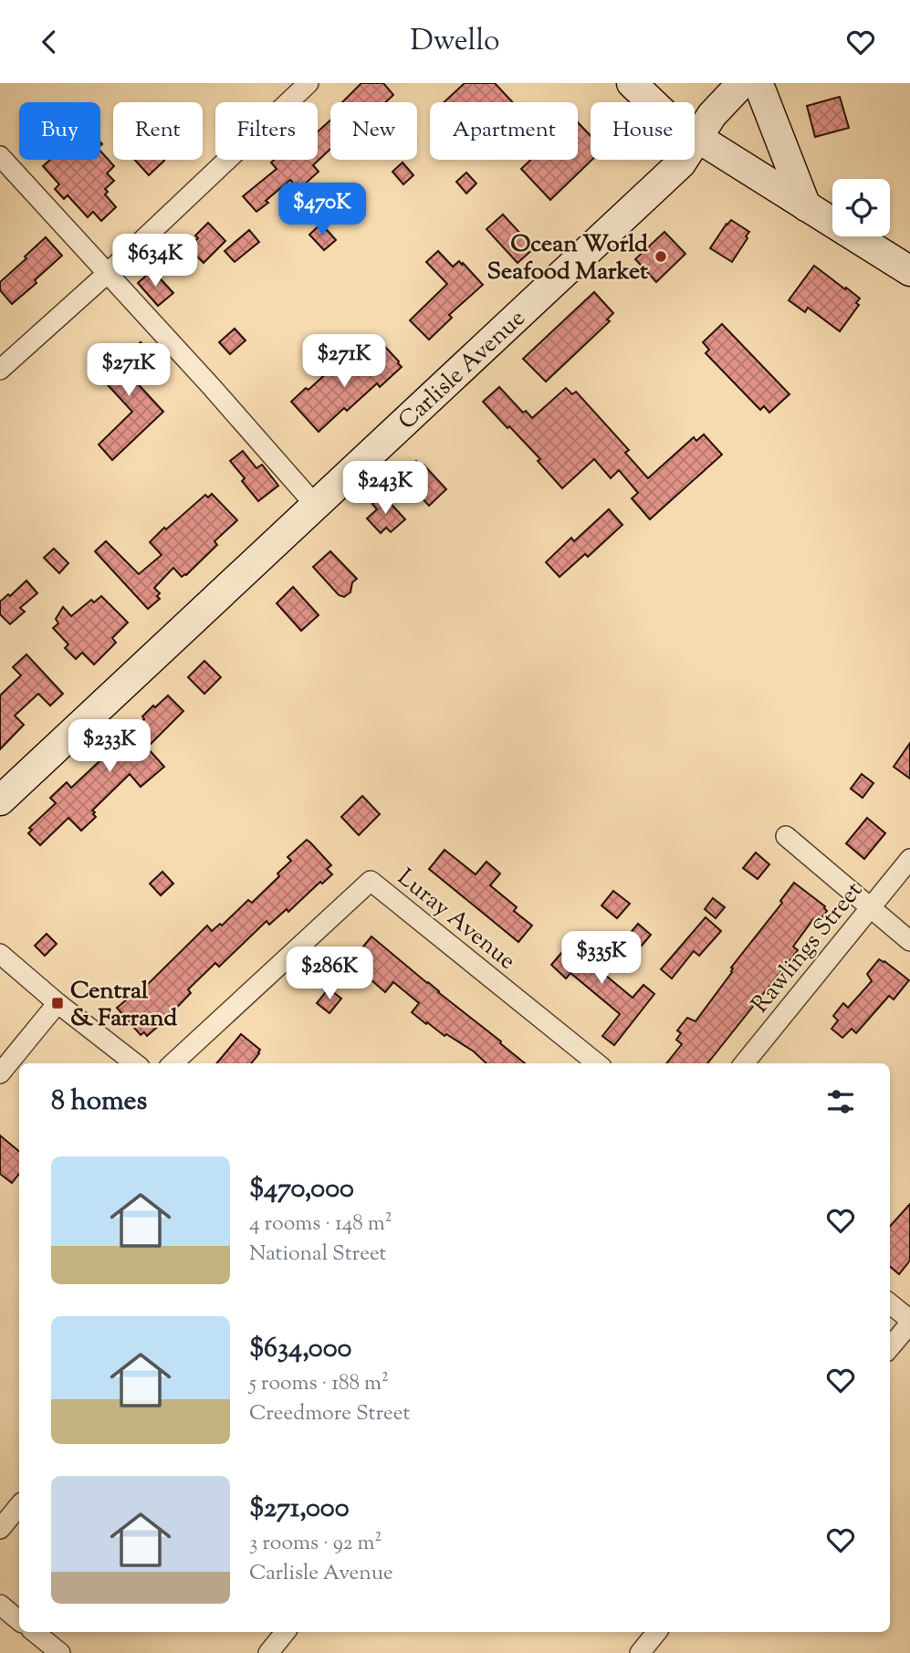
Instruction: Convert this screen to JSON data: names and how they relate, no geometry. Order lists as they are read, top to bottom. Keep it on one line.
{"streets":{"street":["Carlisle Avenue","Luray Avenue","Rawlings Street"]},"places":{"other":["Ocean World Seafood Market"],"transit":["Central & Farrand"]},"page":{"header":"Dwello","chip":["Buy","Rent","Filters","New","Apartment","House"],"price":["$470K","$634K","$271K","$271K","$243K","$233K","$335K","$286K"],"heading":"8 homes","list":[{"name":"$470,000","note":"4 rooms · 148 m² · National Street"},{"name":"$634,000","note":"5 rooms · 188 m² · Creedmore Street"},{"name":"$271,000","note":"3 rooms · 92 m² · Carlisle Avenue"}]}}
